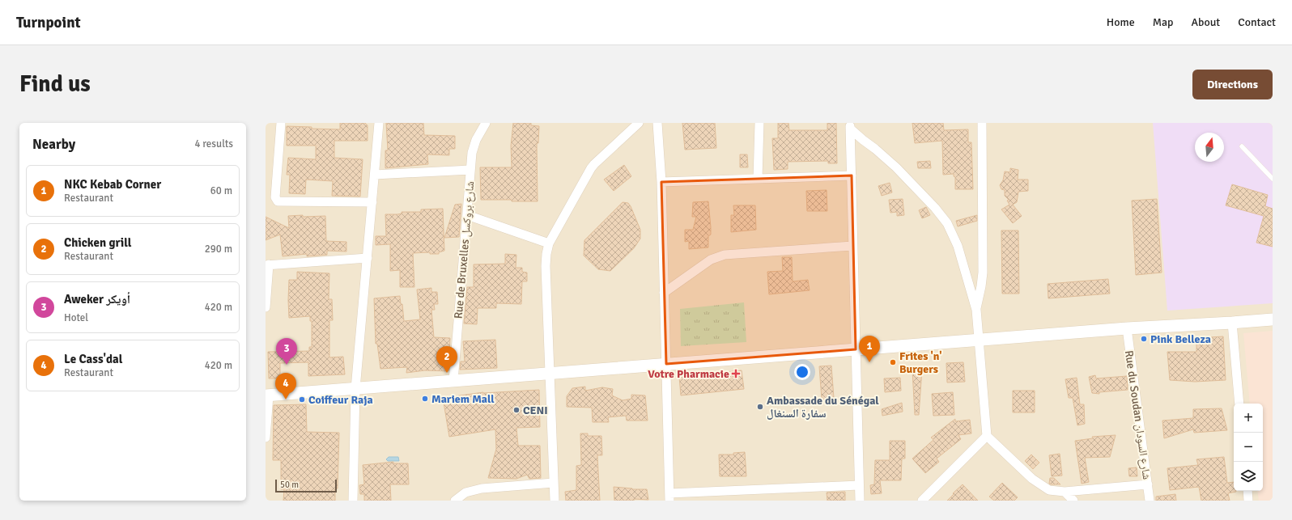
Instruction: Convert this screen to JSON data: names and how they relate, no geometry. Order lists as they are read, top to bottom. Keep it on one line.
{"streets":{"street":["Rue de Bruxelles شارع بروكسل","Rue du Soudan شارع السودان"]},"places":{"other":["Pink Belleza","Frites 'n' Burgers","Mariem Mall","Coiffeur Raja","Ambassade du Sénégal سفارة السنغال","CENI"],"health":["Votre Pharmacie"]},"scale_bar":"50 m","north":"top","page":{"header":"Turnpoint","nav":["Home","Map","About","Contact"],"buttons":"Directions","title":"Find us","heading":["Nearby","4 results"],"list":[{"mark":"1","name":"NKC Kebab Corner","note":"Restaurant","value":"60 m"},{"mark":"2","name":"Chicken grill","note":"Restaurant","value":"290 m"},{"mark":"3","name":"Aweker أويكر","note":"Hotel","value":"420 m"},{"mark":"4","name":"Le Cass'dal","note":"Restaurant","value":"420 m"}],"pins":["1","3","2","4"],"map_buttons":["+","−"],"scale":"50 m"}}
